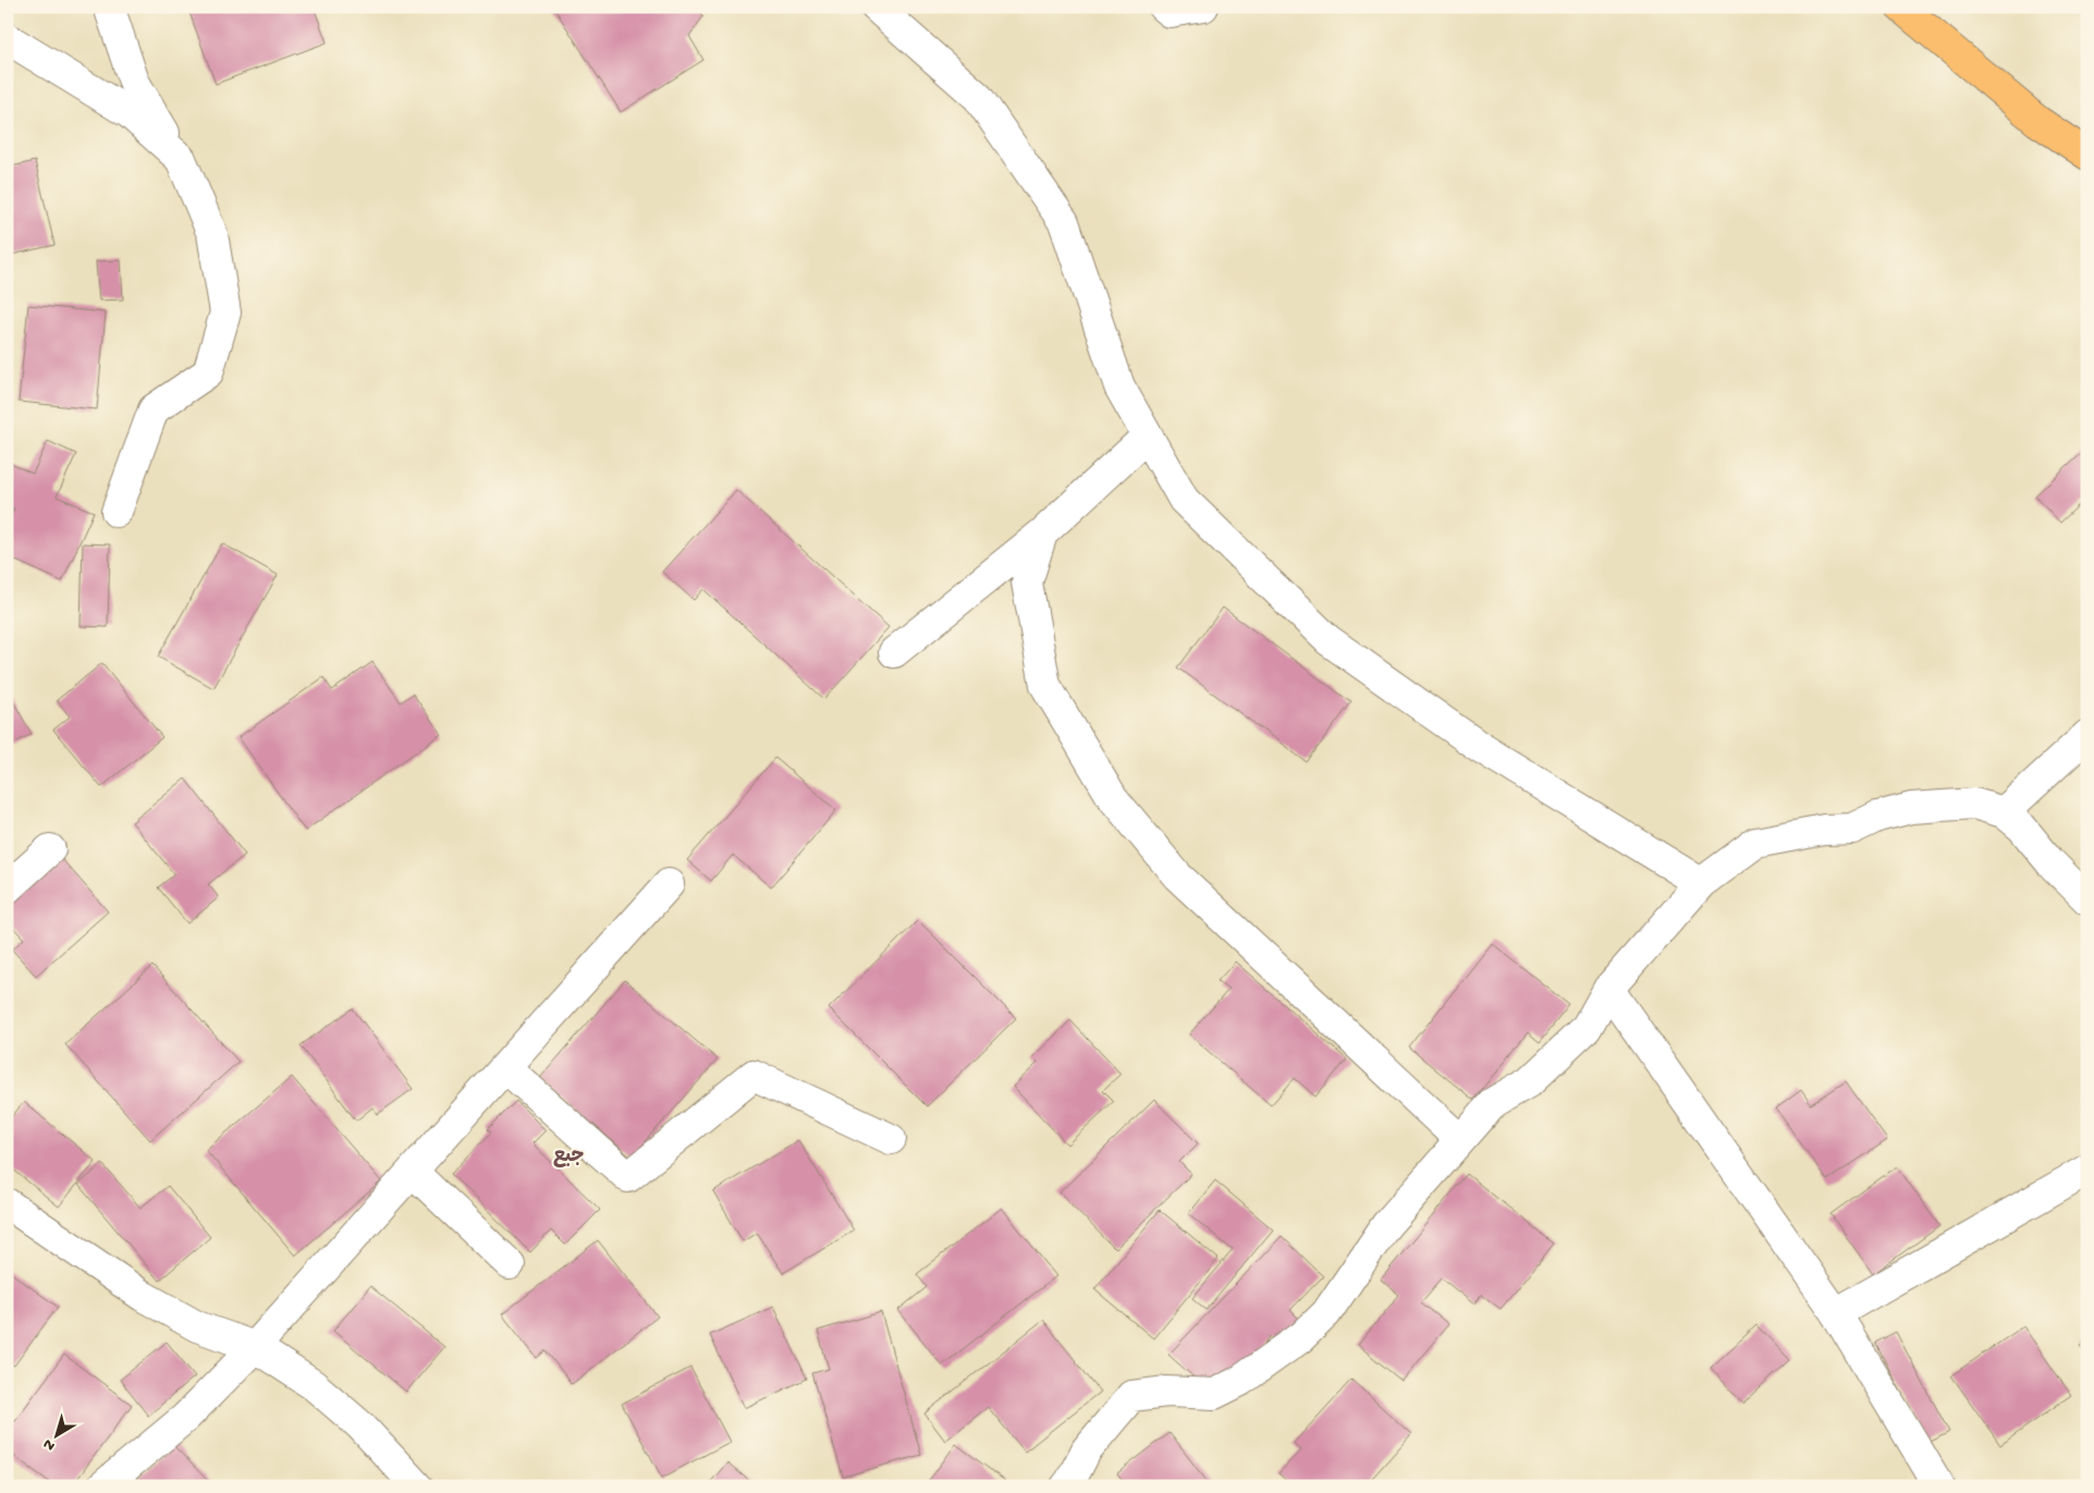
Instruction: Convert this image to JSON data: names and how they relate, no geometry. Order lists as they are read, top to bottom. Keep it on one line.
{"districts":["جبع"],"north":"bottom left"}
